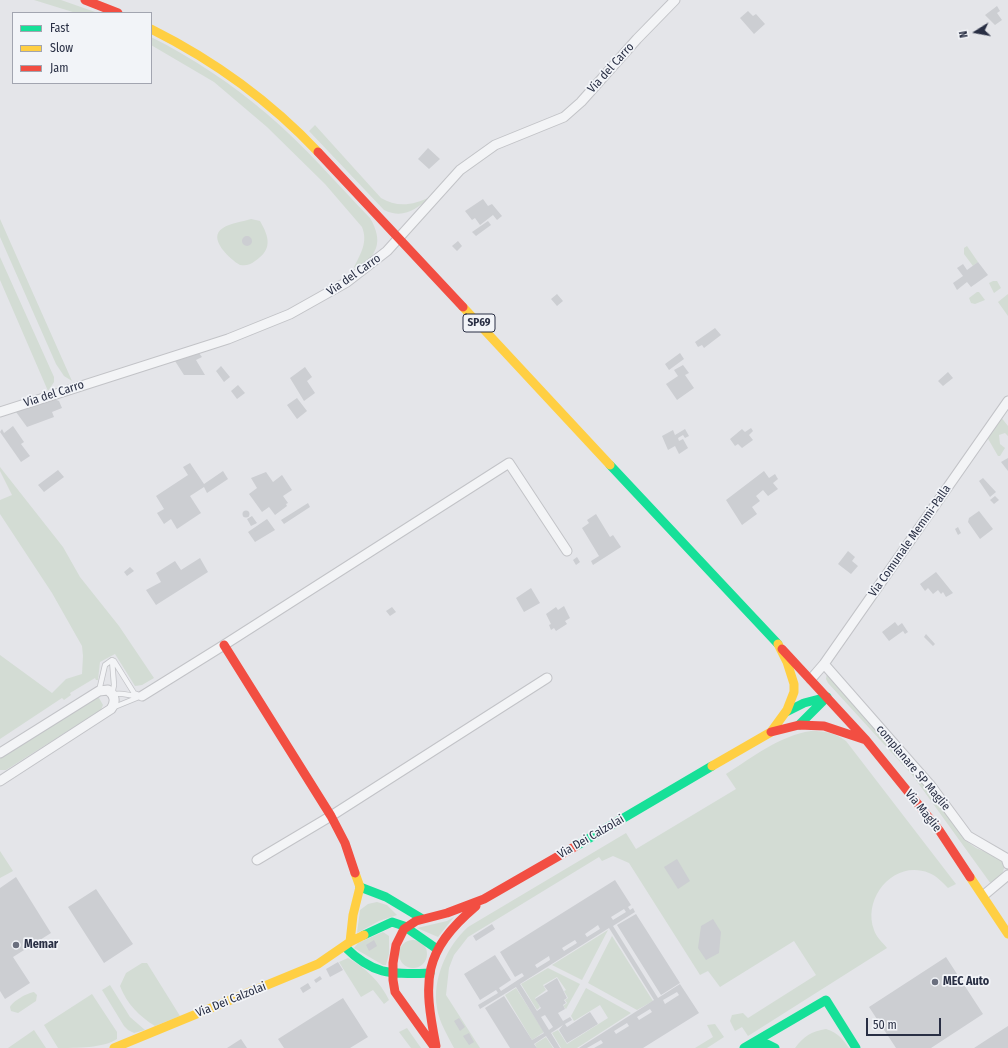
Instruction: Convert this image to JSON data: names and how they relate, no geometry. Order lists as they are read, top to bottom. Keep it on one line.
{"streets":{"main road":["SP69","Via Maglie","Via Dei Calzolai"],"street":["Via del Carro","Via Comunale Memmi-Palla","complanare SP Maglie"]},"crossings":[["Via del Carro","SP69"],["SP69","Via Comunale Memmi-Palla"],["SP69","Via Maglie"],["Via Comunale Memmi-Palla","complanare SP Maglie"]],"places":["Memar","MEC Auto"],"legend":["Fast","Slow","Jam"],"scale_bar":"50 m","north":"left"}
